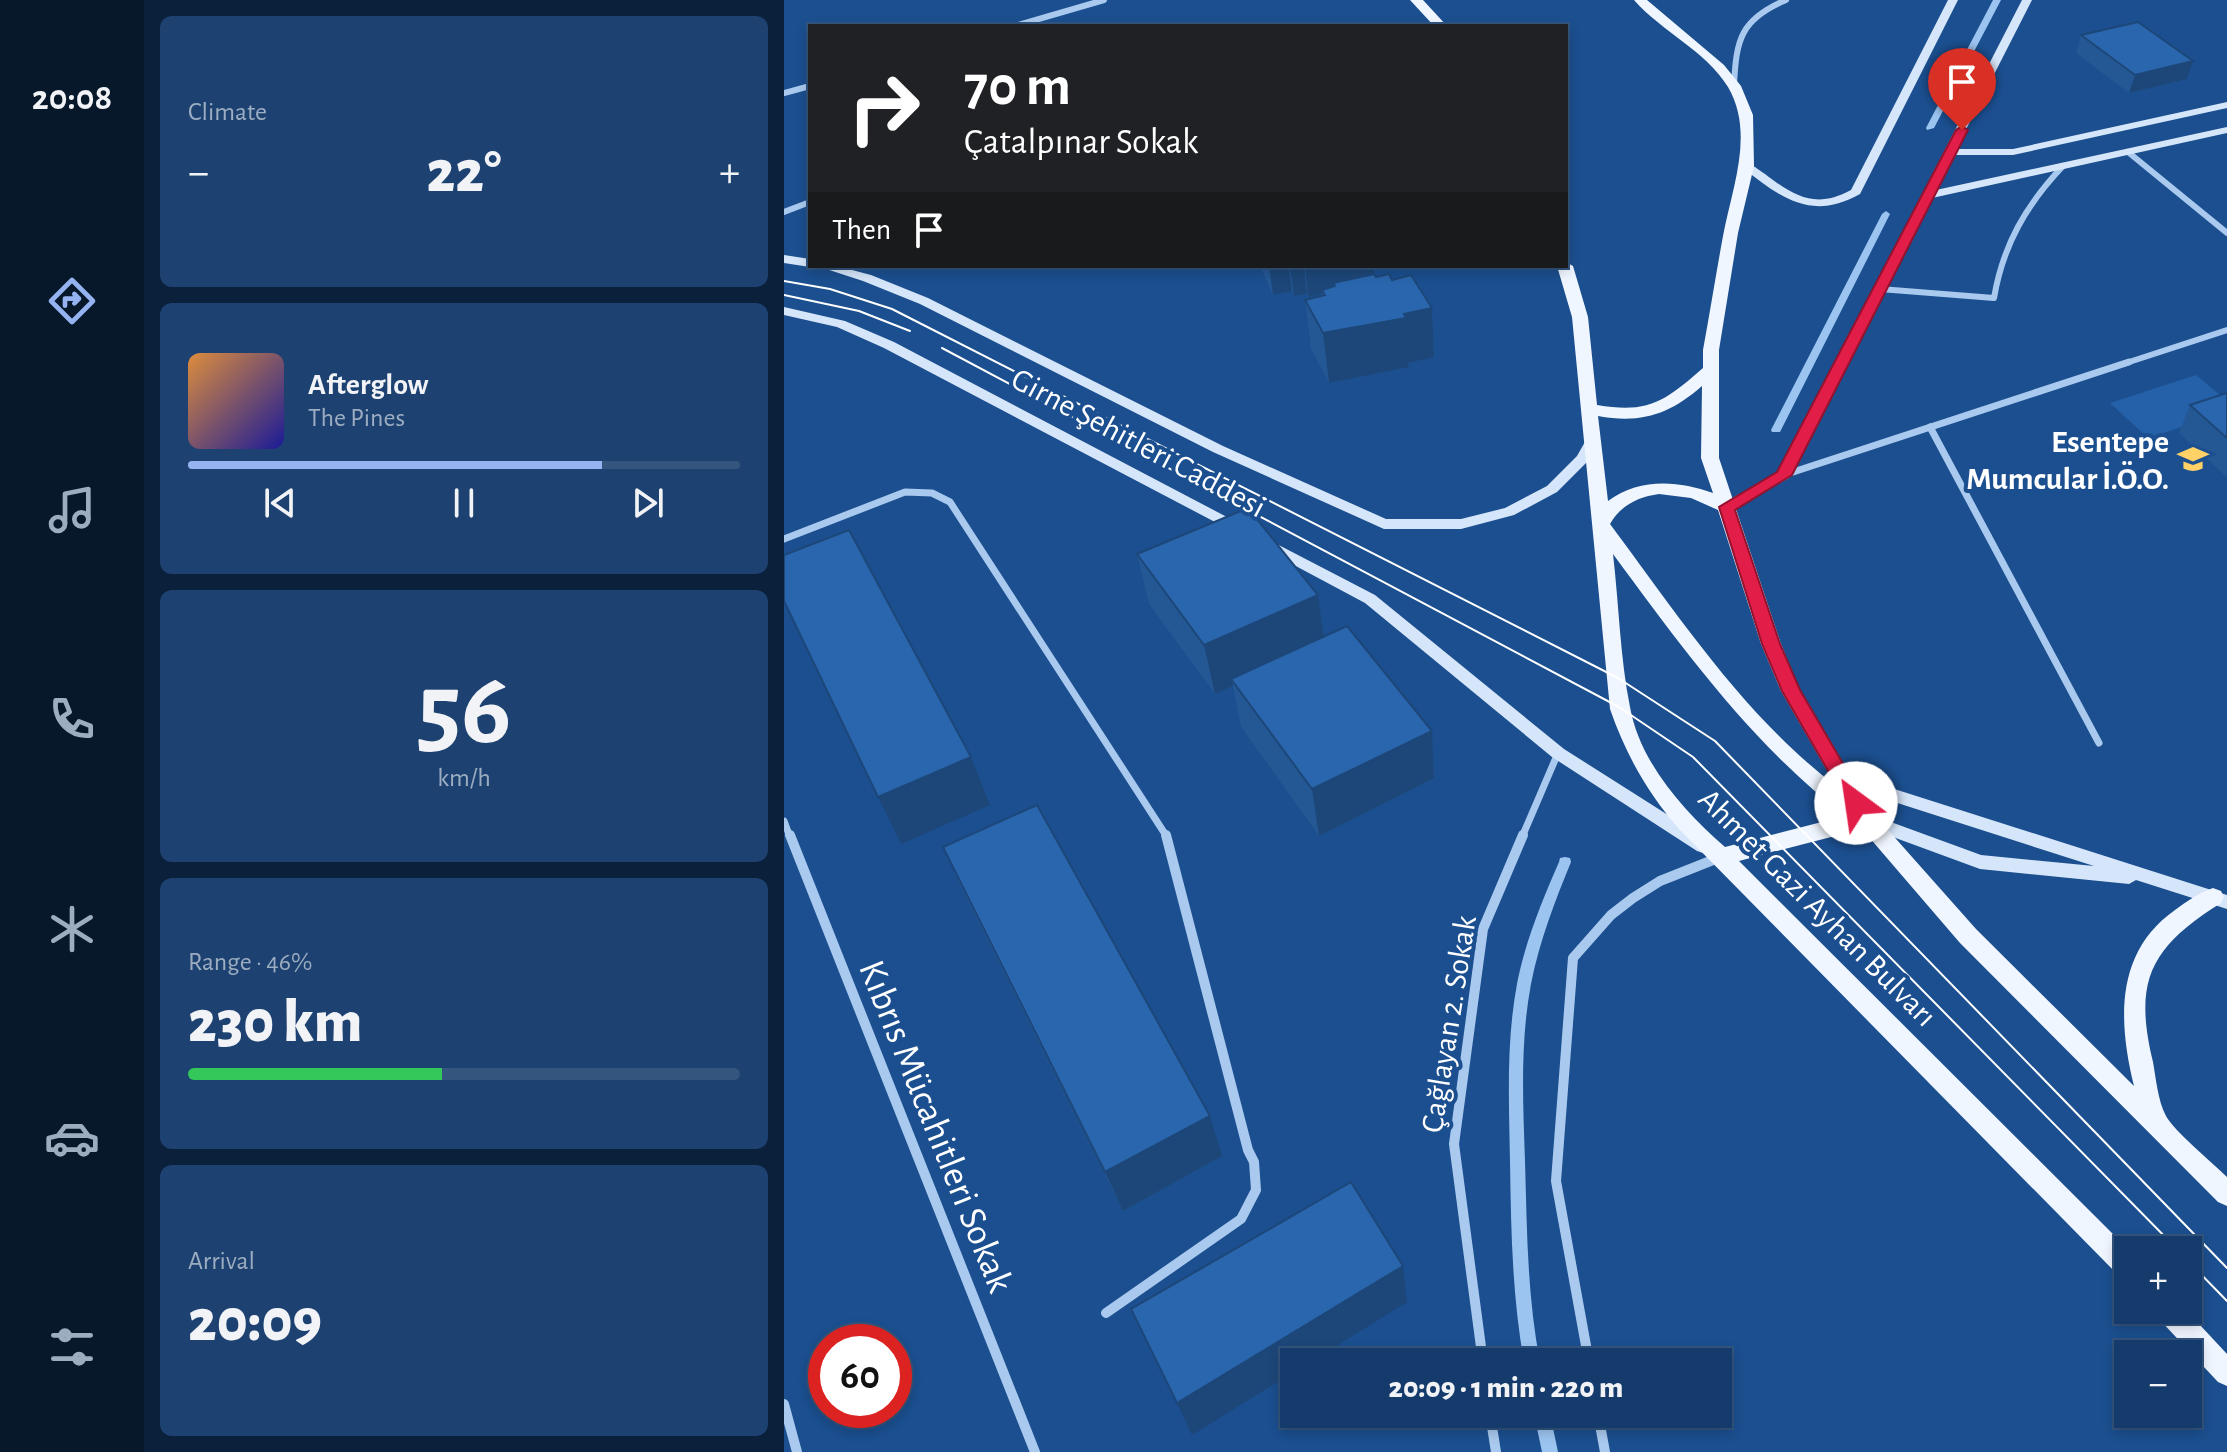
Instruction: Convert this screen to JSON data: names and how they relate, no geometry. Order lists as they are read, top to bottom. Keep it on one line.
{"streets":{"main road":["Ahmet Gazi Ayhan Bulvarı"],"street":["Girne Şehitleri Caddesi","Çağlayan 2. Sokak","Kıbrıs Mücahitleri Sokak"]},"crossings":[["Girne Şehitleri Caddesi","Ahmet Gazi Ayhan Bulvarı"],["Girne Şehitleri Caddesi","Çağlayan 2. Sokak"]],"places":{"school or university":["Esentepe Mumcular İ.Ö.O."]},"page":{"tabs":"20:08","tile":["Climate",["56","km/h"],["Range · 46%","230 km"],["Arrival","20:09"]],"turn":["70 m","Çatalpınar Sokak"],"heat":["−","22°","+"],"then":"Then","song":["Afterglow","The Pines"],"map_buttons":["+","−"],"limit":"60","trip":"20:09 · 1 min · 220 m"}}
